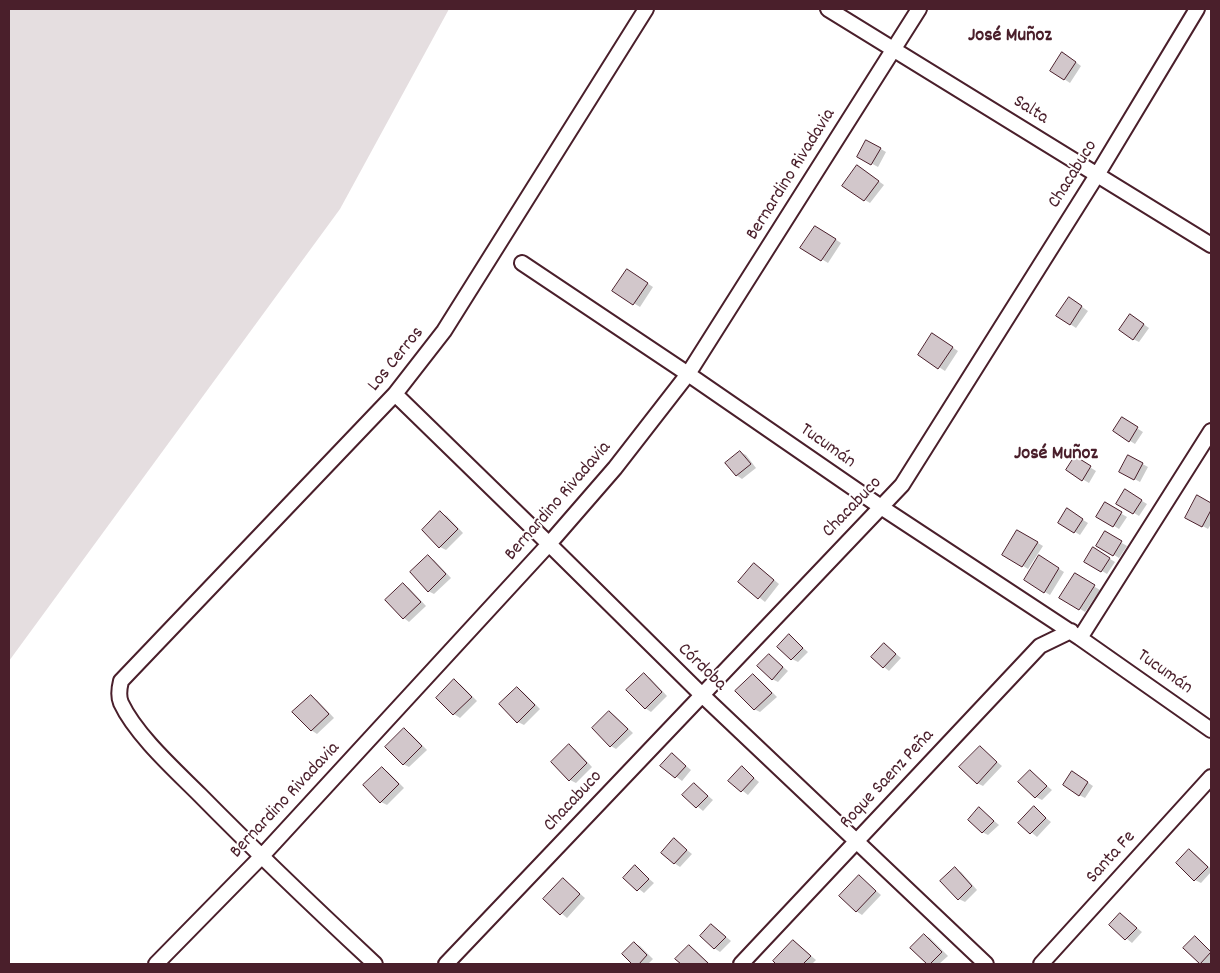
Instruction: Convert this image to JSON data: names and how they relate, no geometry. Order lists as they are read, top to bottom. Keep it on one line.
{"streets":{"street":["Salta","Bernardino Rivadavia","Chacabuco","Los Cerros","Tucumán","Córdoba","Roque Saenz Peña","Santa Fe"]},"crossings":[["Salta","Bernardino Rivadavia"],["Salta","Chacabuco"],["Bernardino Rivadavia","Los Cerros"],["Bernardino Rivadavia","Tucumán"],["Bernardino Rivadavia","Córdoba"],["Chacabuco","Tucumán"],["Chacabuco","Córdoba"],["Los Cerros","Córdoba"],["Tucumán","Roque Saenz Peña"],["Córdoba","Roque Saenz Peña"]],"districts":["José Muñoz","José Muñoz"]}
